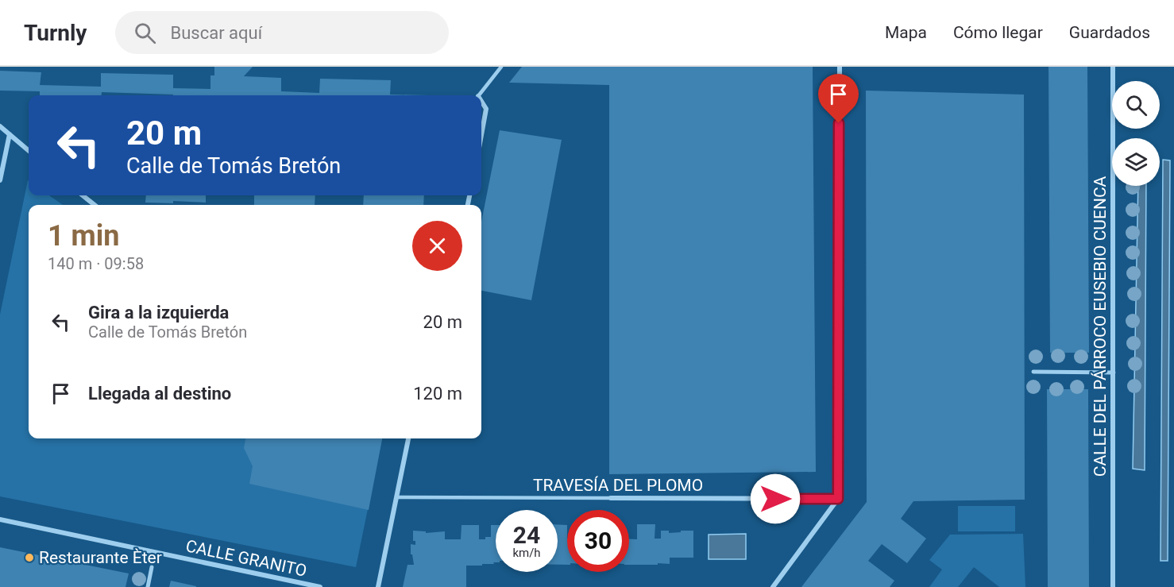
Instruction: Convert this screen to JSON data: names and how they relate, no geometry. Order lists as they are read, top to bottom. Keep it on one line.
{"streets":{"street":["CALLE DEL PÁRROCO EUSEBIO CUENCA","TRAVESÍA DEL PLOMO","CALLE GRANITO"]},"places":["Restaurante Èter"],"page":{"header":"Turnly","search":"Buscar aquí","nav":["Mapa","Cómo llegar","Guardados"],"turn":["20 m","Calle de Tomás Bretón"],"heading":["1 min","140 m · 09:58"],"list":[{"name":"Gira a la izquierda","note":"Calle de Tomás Bretón","value":"20 m"},{"name":"Llegada al destino","value":"120 m"}],"speed":"24 km/h","limit":"30"}}
